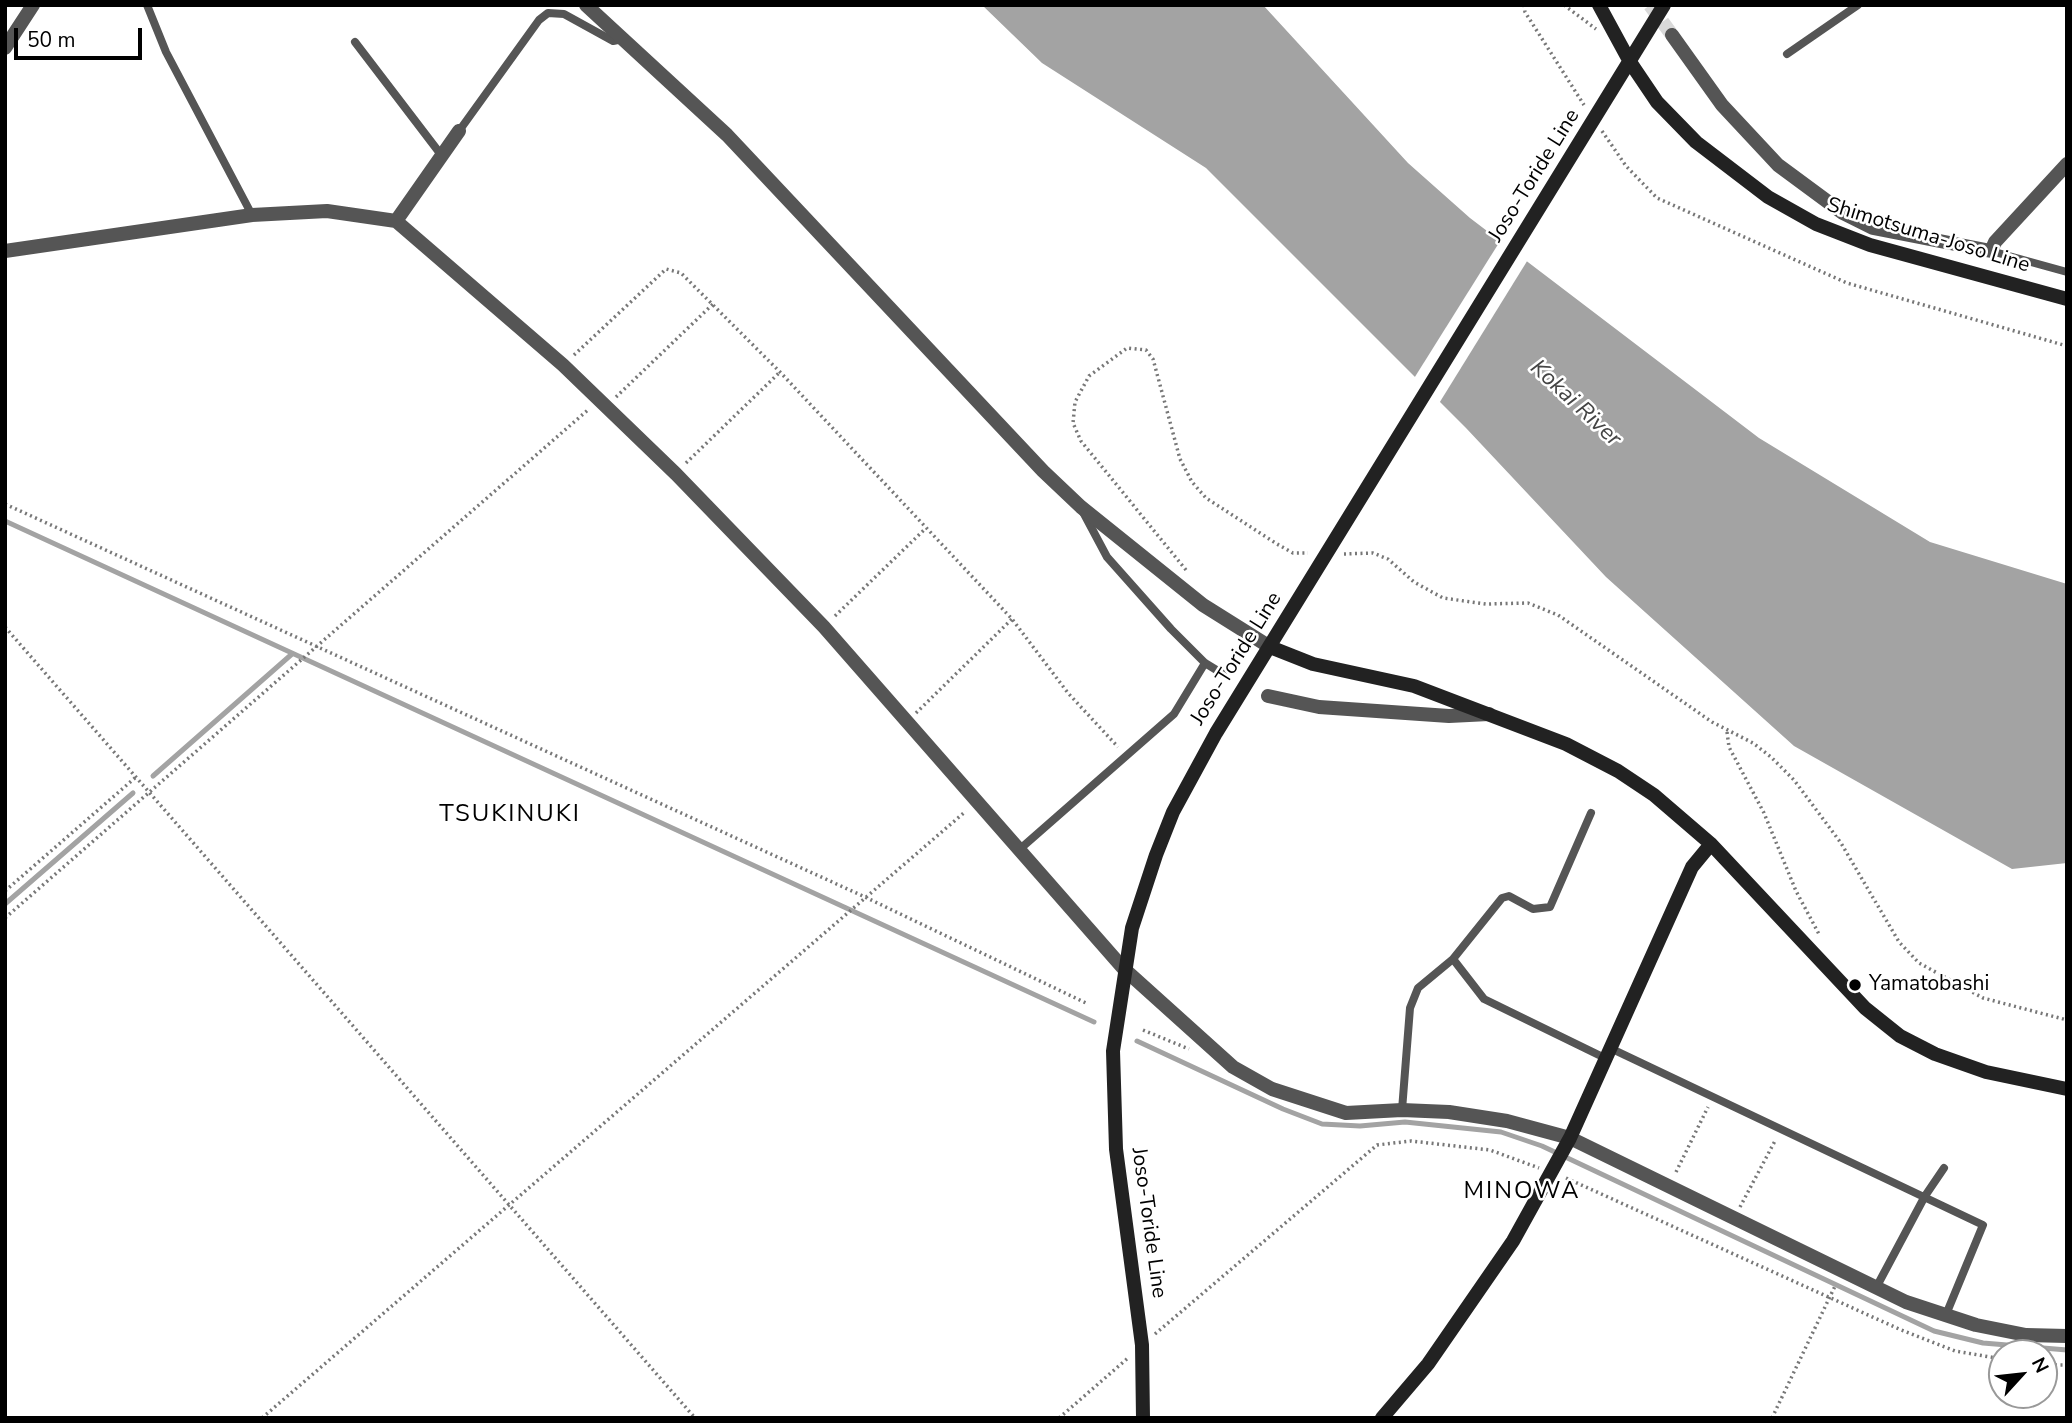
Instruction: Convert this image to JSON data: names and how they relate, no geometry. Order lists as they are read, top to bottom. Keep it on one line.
{"streets":{"main road":["Joso-Toride Line","Shimotsuma-Joso Line"]},"crossings":[["Joso-Toride Line","Shimotsuma-Joso Line"]],"districts":["TSUKINUKI","MINOWA"],"water":["Kokai River"],"places":["Yamatobashi"],"scale_bar":"50 m","north":"top right"}
